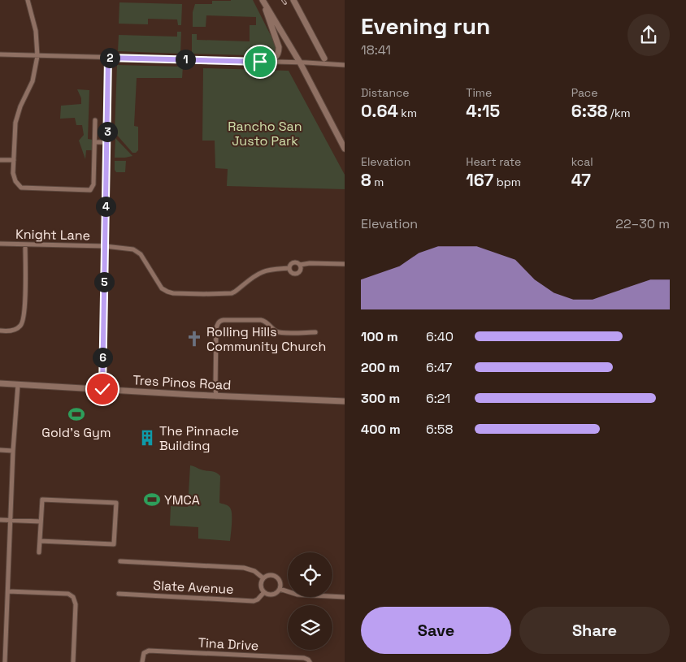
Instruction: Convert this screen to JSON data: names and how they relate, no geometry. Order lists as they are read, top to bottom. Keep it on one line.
{"streets":{"main road":["Tres Pinos Road"],"street":["Knight Lane","Slate Avenue","Tina Drive"]},"parks":["Rancho San Justo Park"],"places":{"church":["Rolling Hills Community Church"],"sports":["Gold's Gym","YMCA"],"building":["The Pinnacle Building"]},"page":{"heading":["Evening run","18:41"],"pins":["2","1","3","4","5","6"],"stats":[["Distance","0.64 km"],["Time","4:15"],["Pace","6:38 /km"],["Elevation","8 m"],["Heart rate","167 bpm"],["kcal","47"]],"chart":["Elevation","22–30 m"],"list":[{"name":"100 m","note":"6:40"},{"name":"200 m","note":"6:47"},{"name":"300 m","note":"6:21"},{"name":"400 m","note":"6:58"}],"buttons":["Save","Share"]}}
